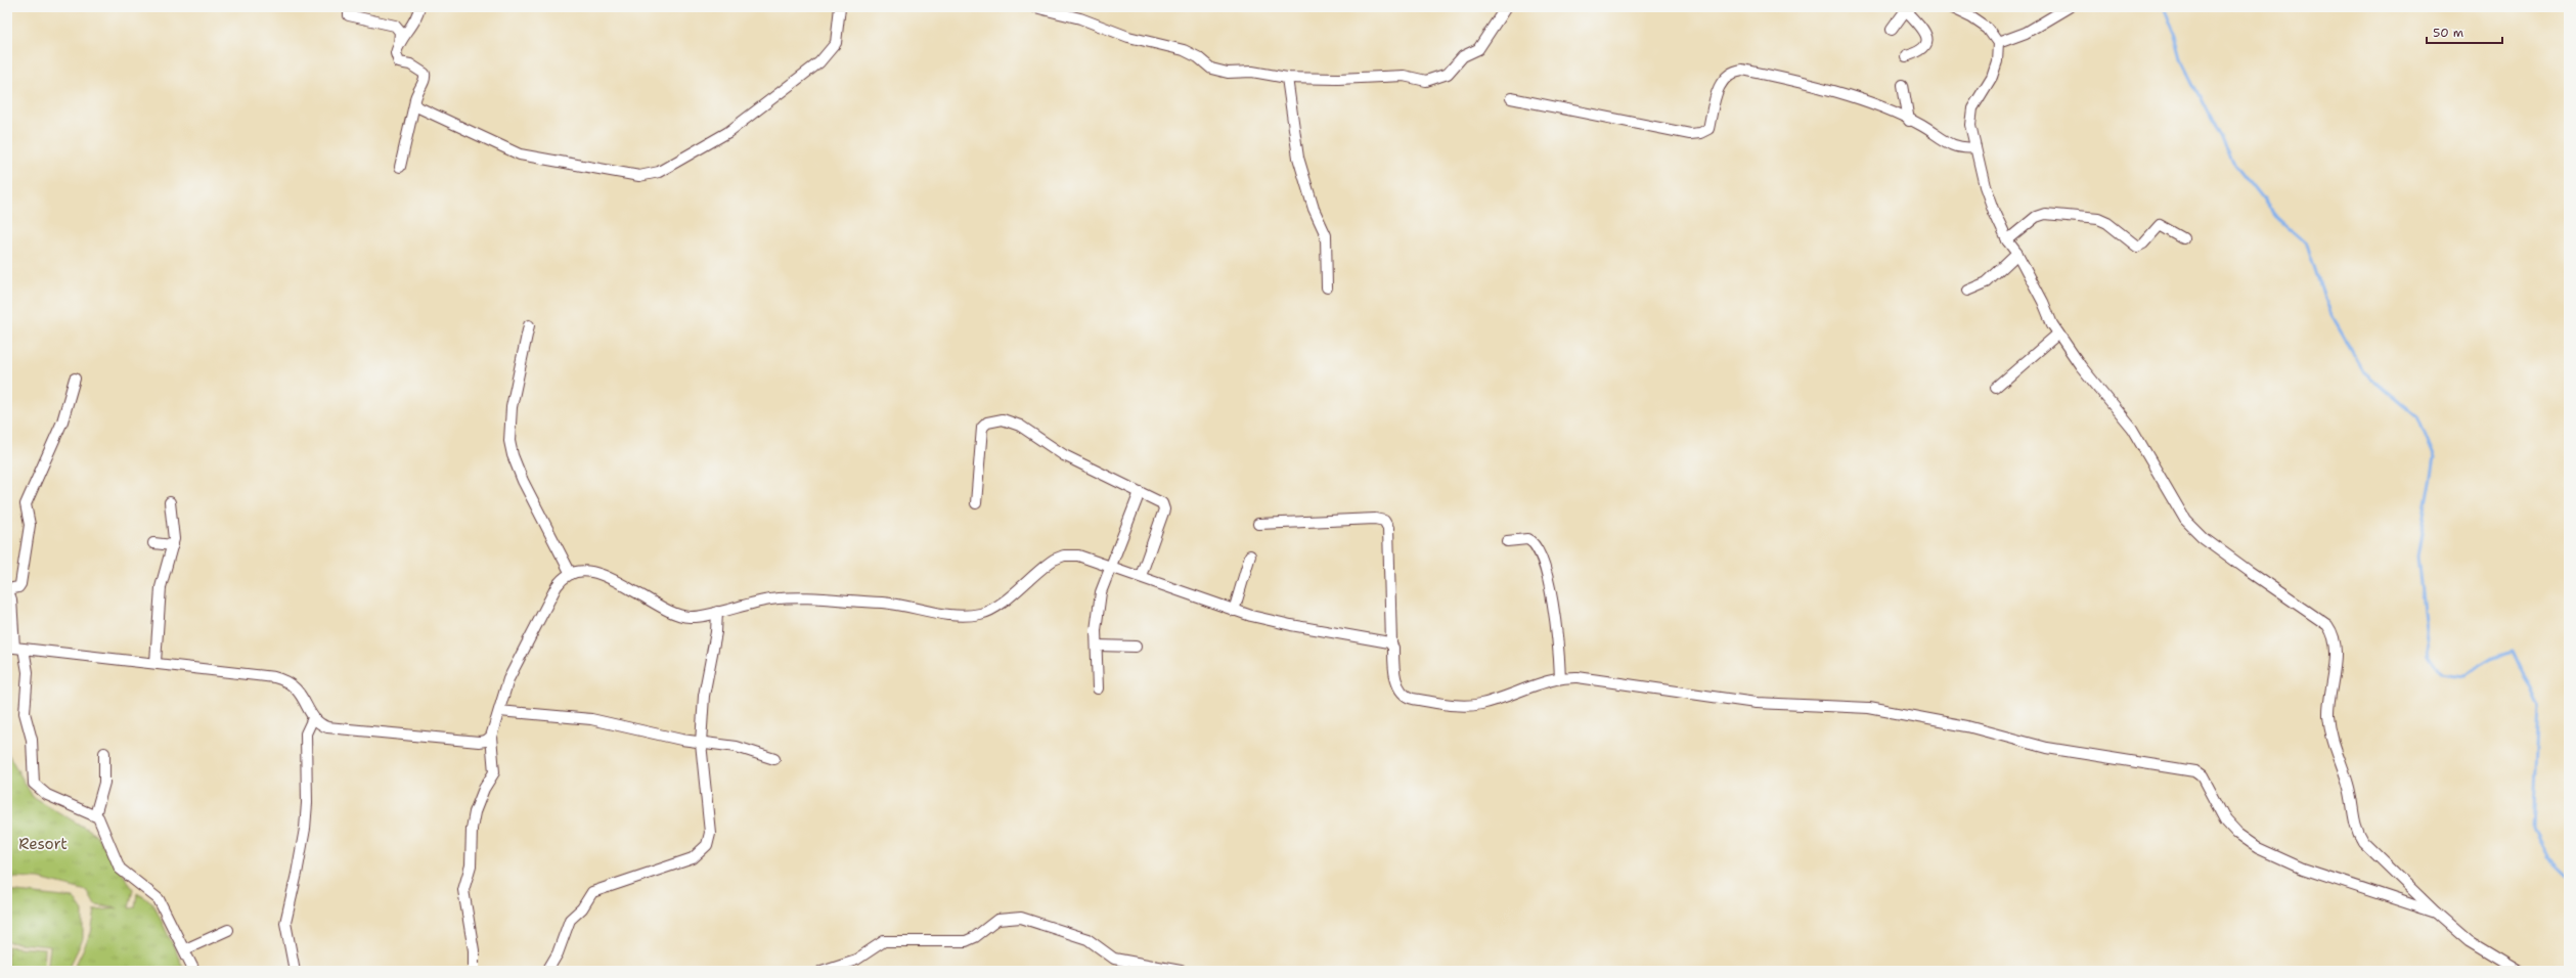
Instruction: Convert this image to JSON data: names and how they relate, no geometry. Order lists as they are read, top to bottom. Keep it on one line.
{"parks":["Resort"],"scale_bar":"50 m"}
